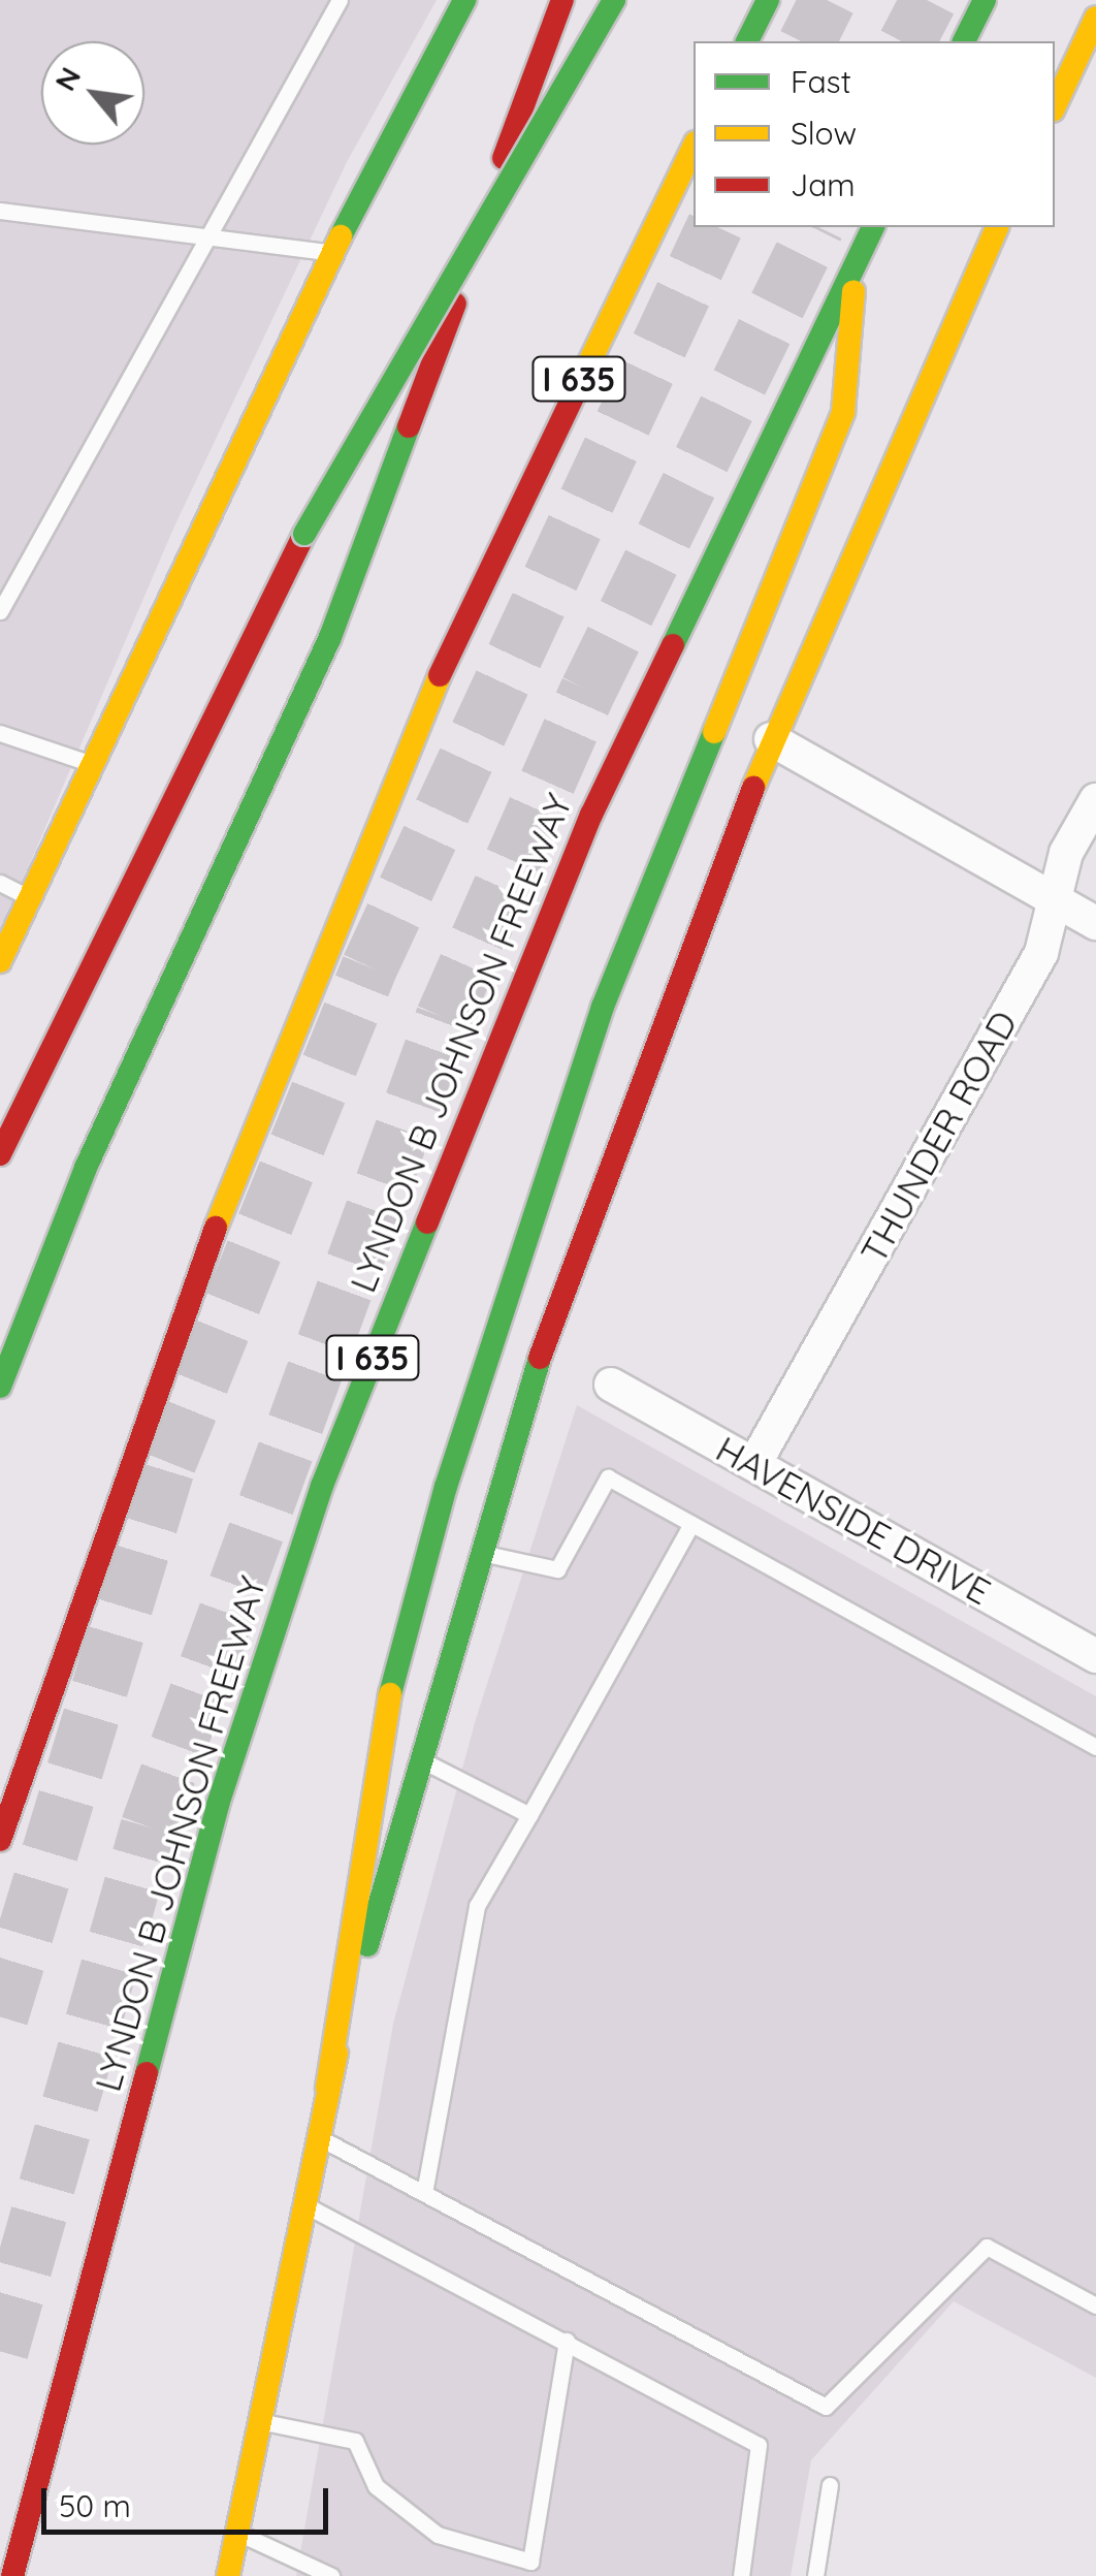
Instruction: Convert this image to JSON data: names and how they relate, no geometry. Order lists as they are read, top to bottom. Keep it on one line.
{"streets":{"main road":["I 635","LYNDON B JOHNSON FREEWAY"],"street":["THUNDER ROAD","HAVENSIDE DRIVE"]},"crossings":[["THUNDER ROAD","HAVENSIDE DRIVE"]],"legend":["Fast","Slow","Jam"],"scale_bar":"50 m","north":"top left"}
